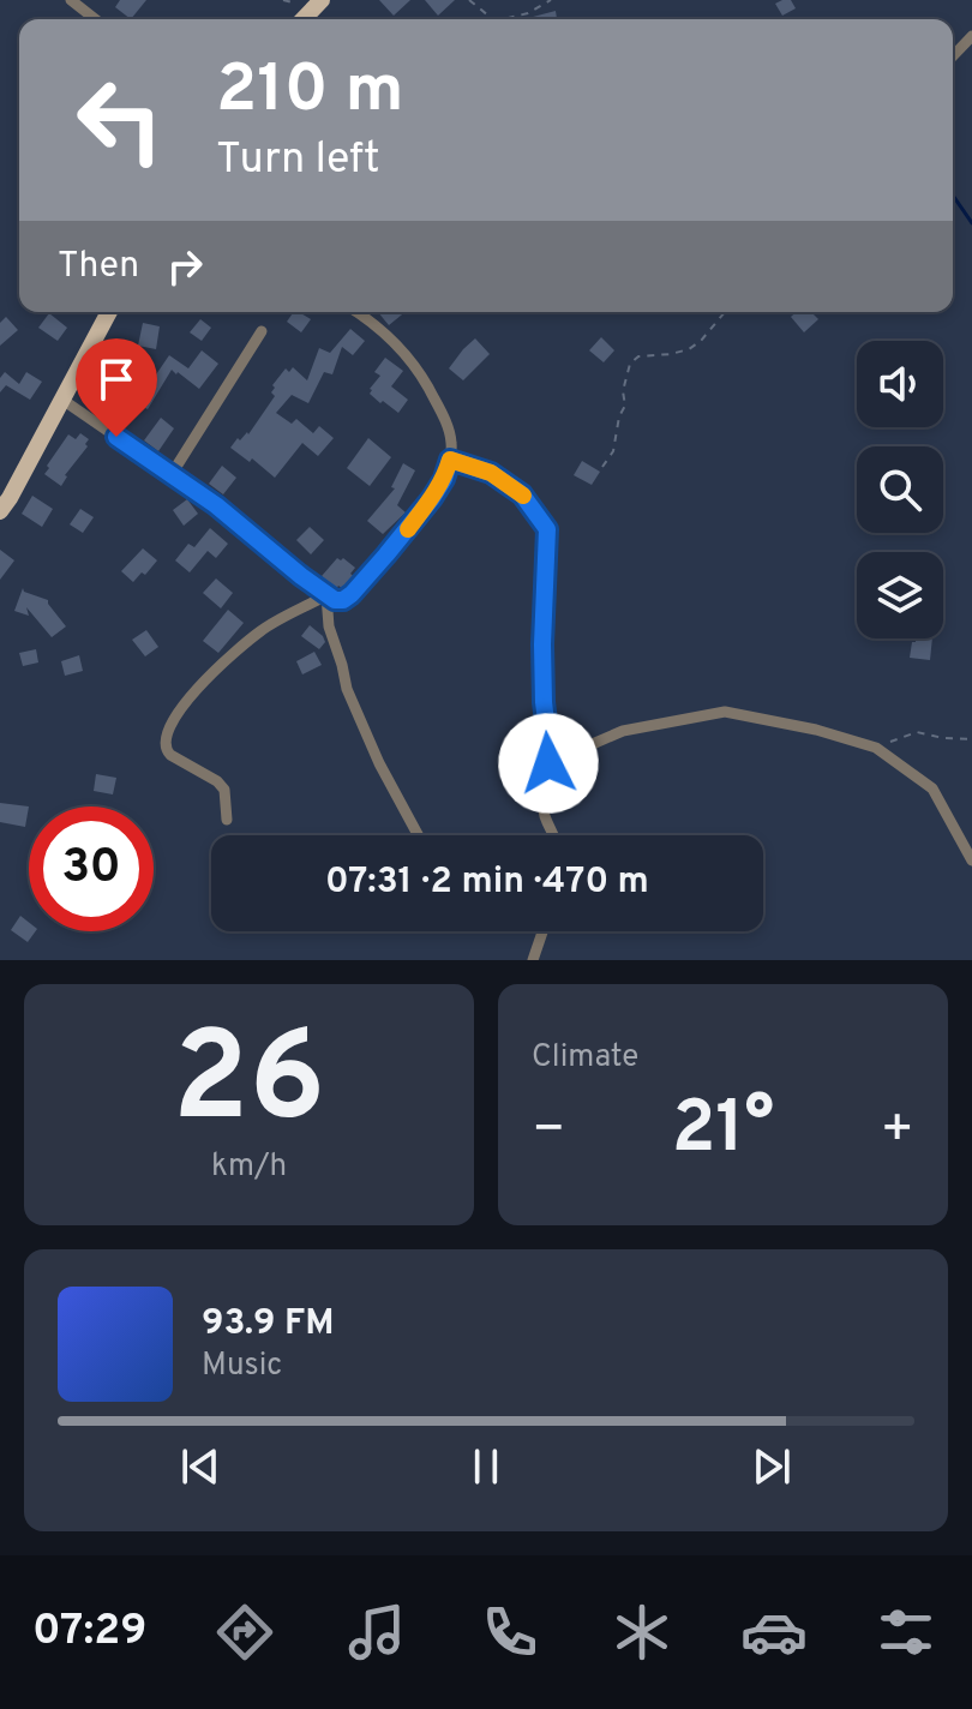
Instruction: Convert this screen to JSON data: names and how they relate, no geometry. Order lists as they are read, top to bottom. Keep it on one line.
{"page":{"turn":["210 m","Turn left"],"then":"Then","limit":"30","trip":"07:31 · 2 min · 470 m","tile":[["26","km/h"],"Climate"],"heat":["−","21°","+"],"song":["93.9 FM","Music"],"tabs":"07:29"}}
